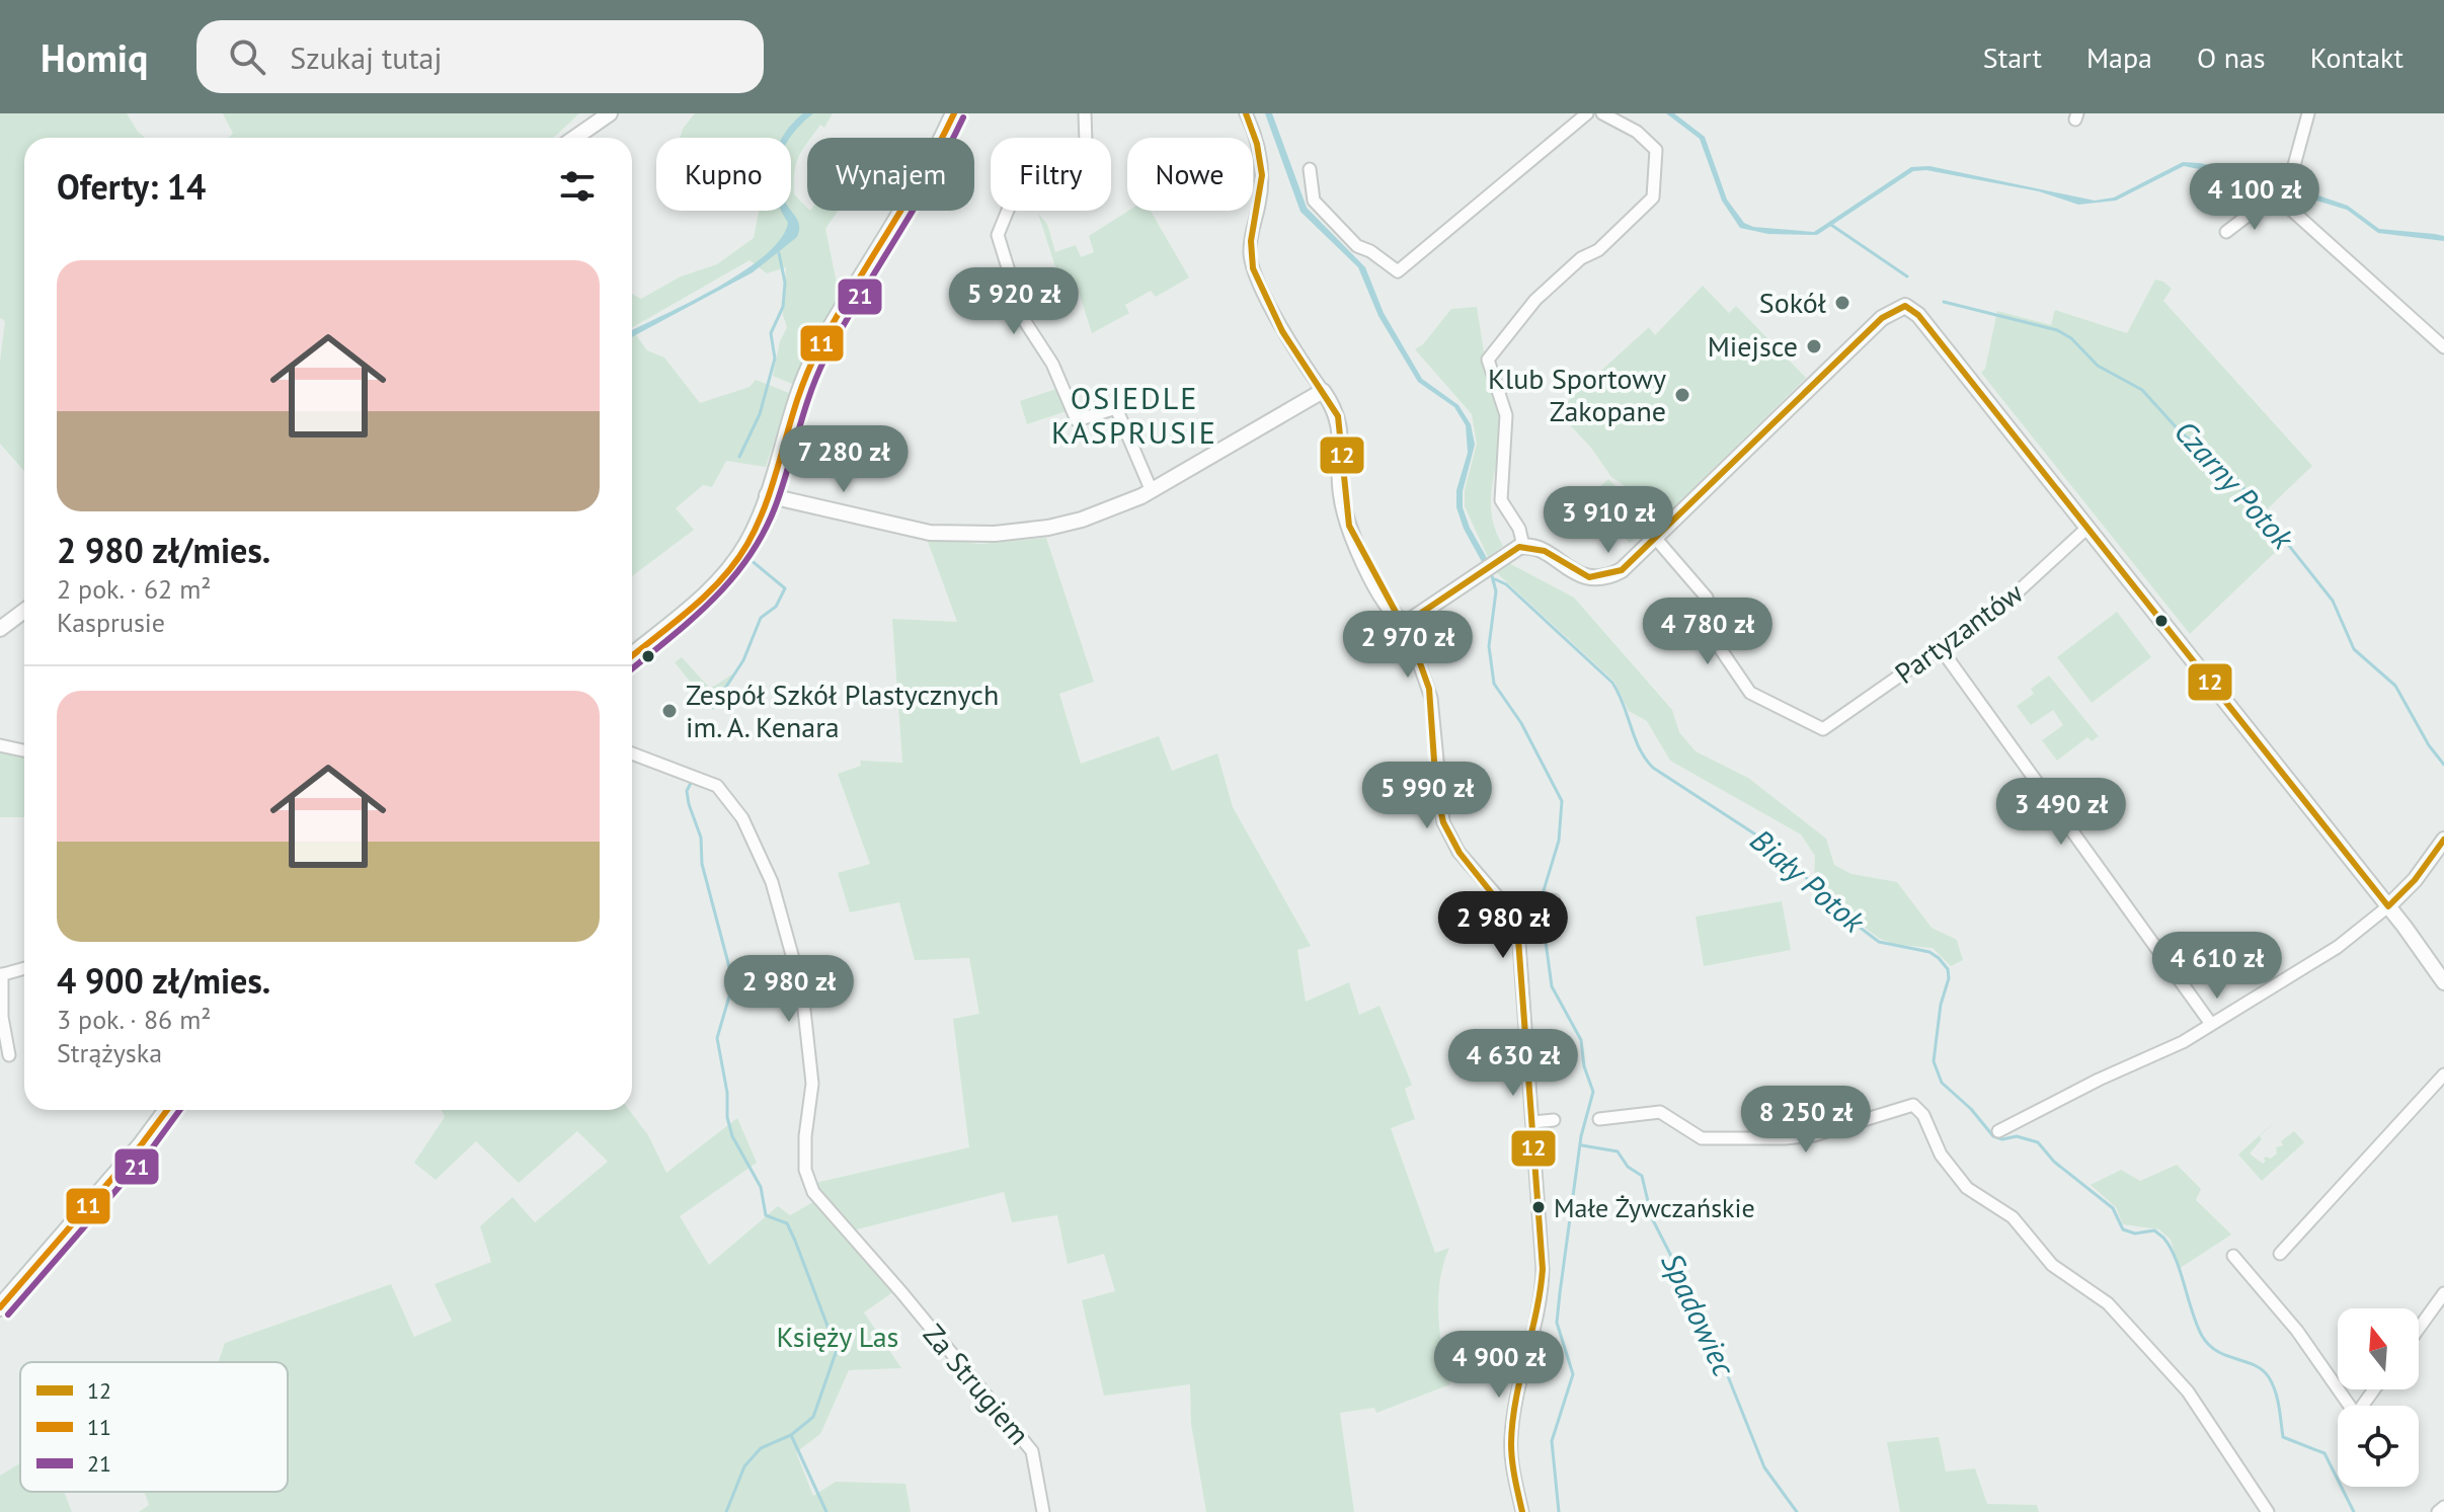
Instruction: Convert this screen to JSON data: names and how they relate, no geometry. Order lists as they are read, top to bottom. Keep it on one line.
{"streets":{"street":["Partyzantów","Za Strugiem"]},"districts":["OSIEDLE KASPRUSIE"],"water":["Czarny Potok","Biały Potok","Spadowiec"],"parks":["Księży Las"],"places":["Sokół","Miejsce","Klub Sportowy Zakopane","Zespół Szkół Plastycznych im. A. Kenara","Małe Żywczańskie"],"lines":["transit line 12","transit line 11","transit line 21"],"legend":["12","11","21"],"north":"top","page":{"header":"Homiq","search":"Szukaj tutaj","nav":["Start","Mapa","O nas","Kontakt"],"chip":["Kupno","Wynajem","Filtry","Nowe"],"heading":"Oferty: 14","price":["4 100 zł","5 920 zł","7 280 zł","3 910 zł","4 780 zł","2 970 zł","5 990 zł","3 490 zł","2 980 zł","4 610 zł","2 980 zł","4 630 zł","8 250 zł","4 900 zł"],"list":[{"name":"2 980 zł/mies.","note":"2 pok. · 62 m² · Kasprusie"},{"name":"4 900 zł/mies.","note":"3 pok. · 86 m² · Strążyska"}]}}
